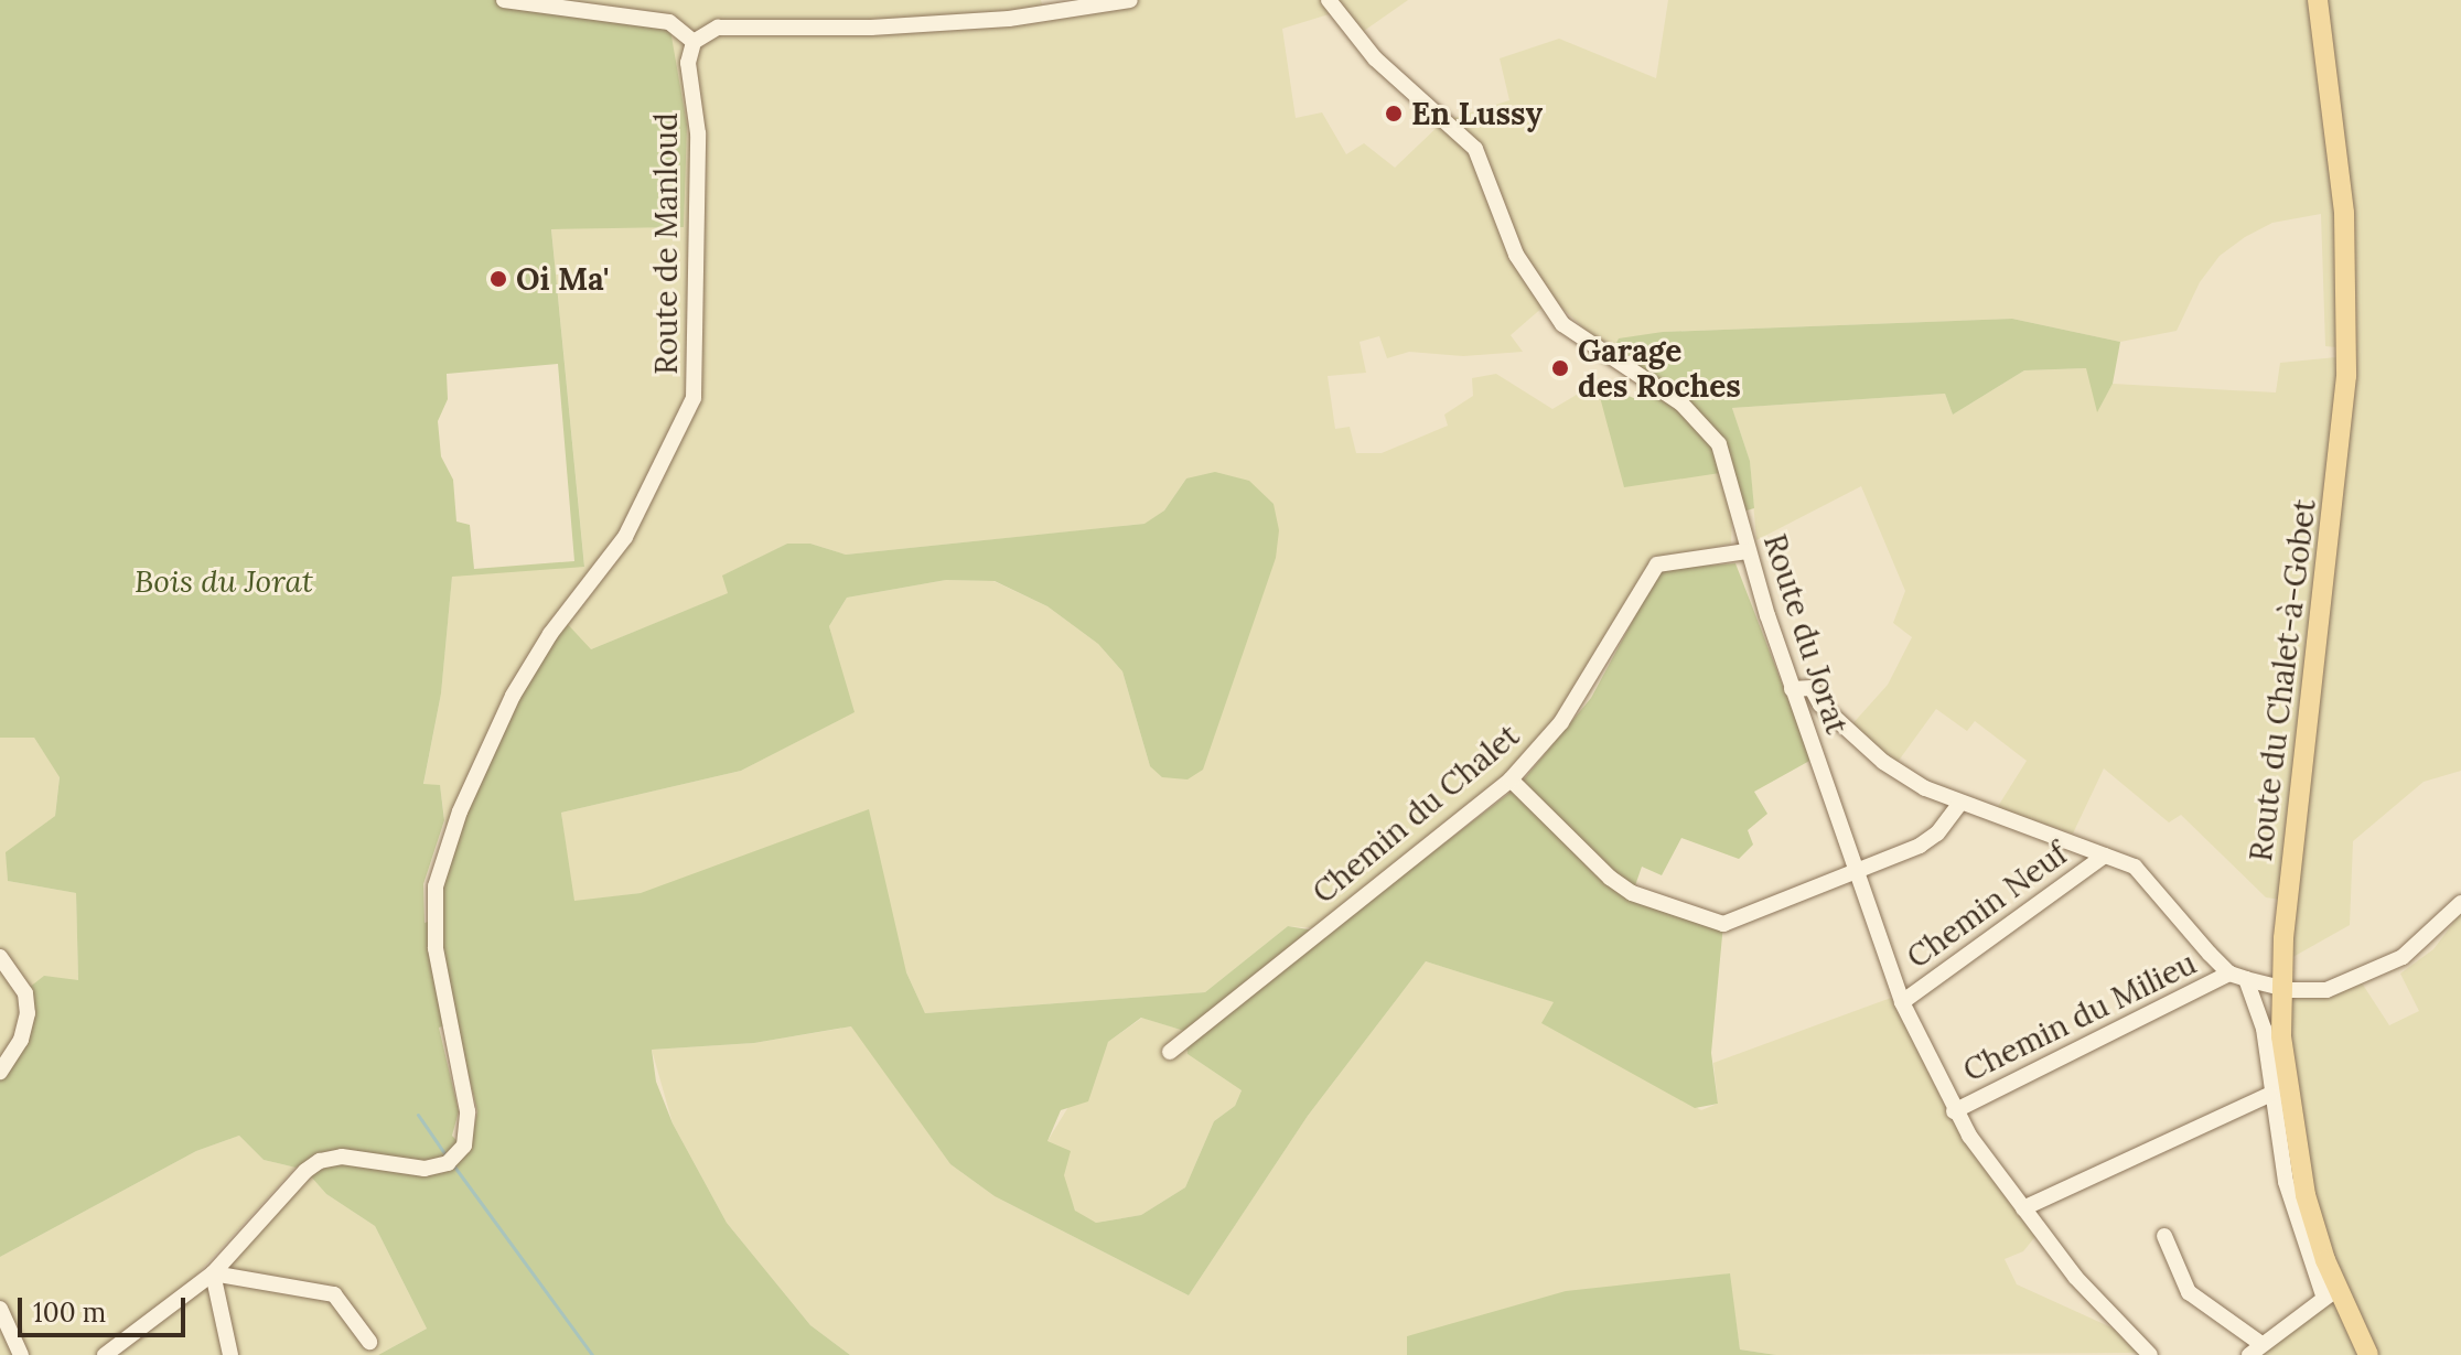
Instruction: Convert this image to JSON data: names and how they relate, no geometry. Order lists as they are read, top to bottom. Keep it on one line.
{"streets":{"main road":["Route du Chalet-à-Gobet"],"street":["Route de Manloud","Route du Jorat","Chemin du Chalet","Chemin Neuf","Chemin du Milieu"]},"crossings":[["Route du Jorat","Chemin du Chalet"],["Route du Jorat","Chemin Neuf"],["Route du Jorat","Chemin du Milieu"]],"parks":["Bois du Jorat"],"places":["En Lussy","Oi Ma'","Garage des Roches"],"scale_bar":"100 m"}
